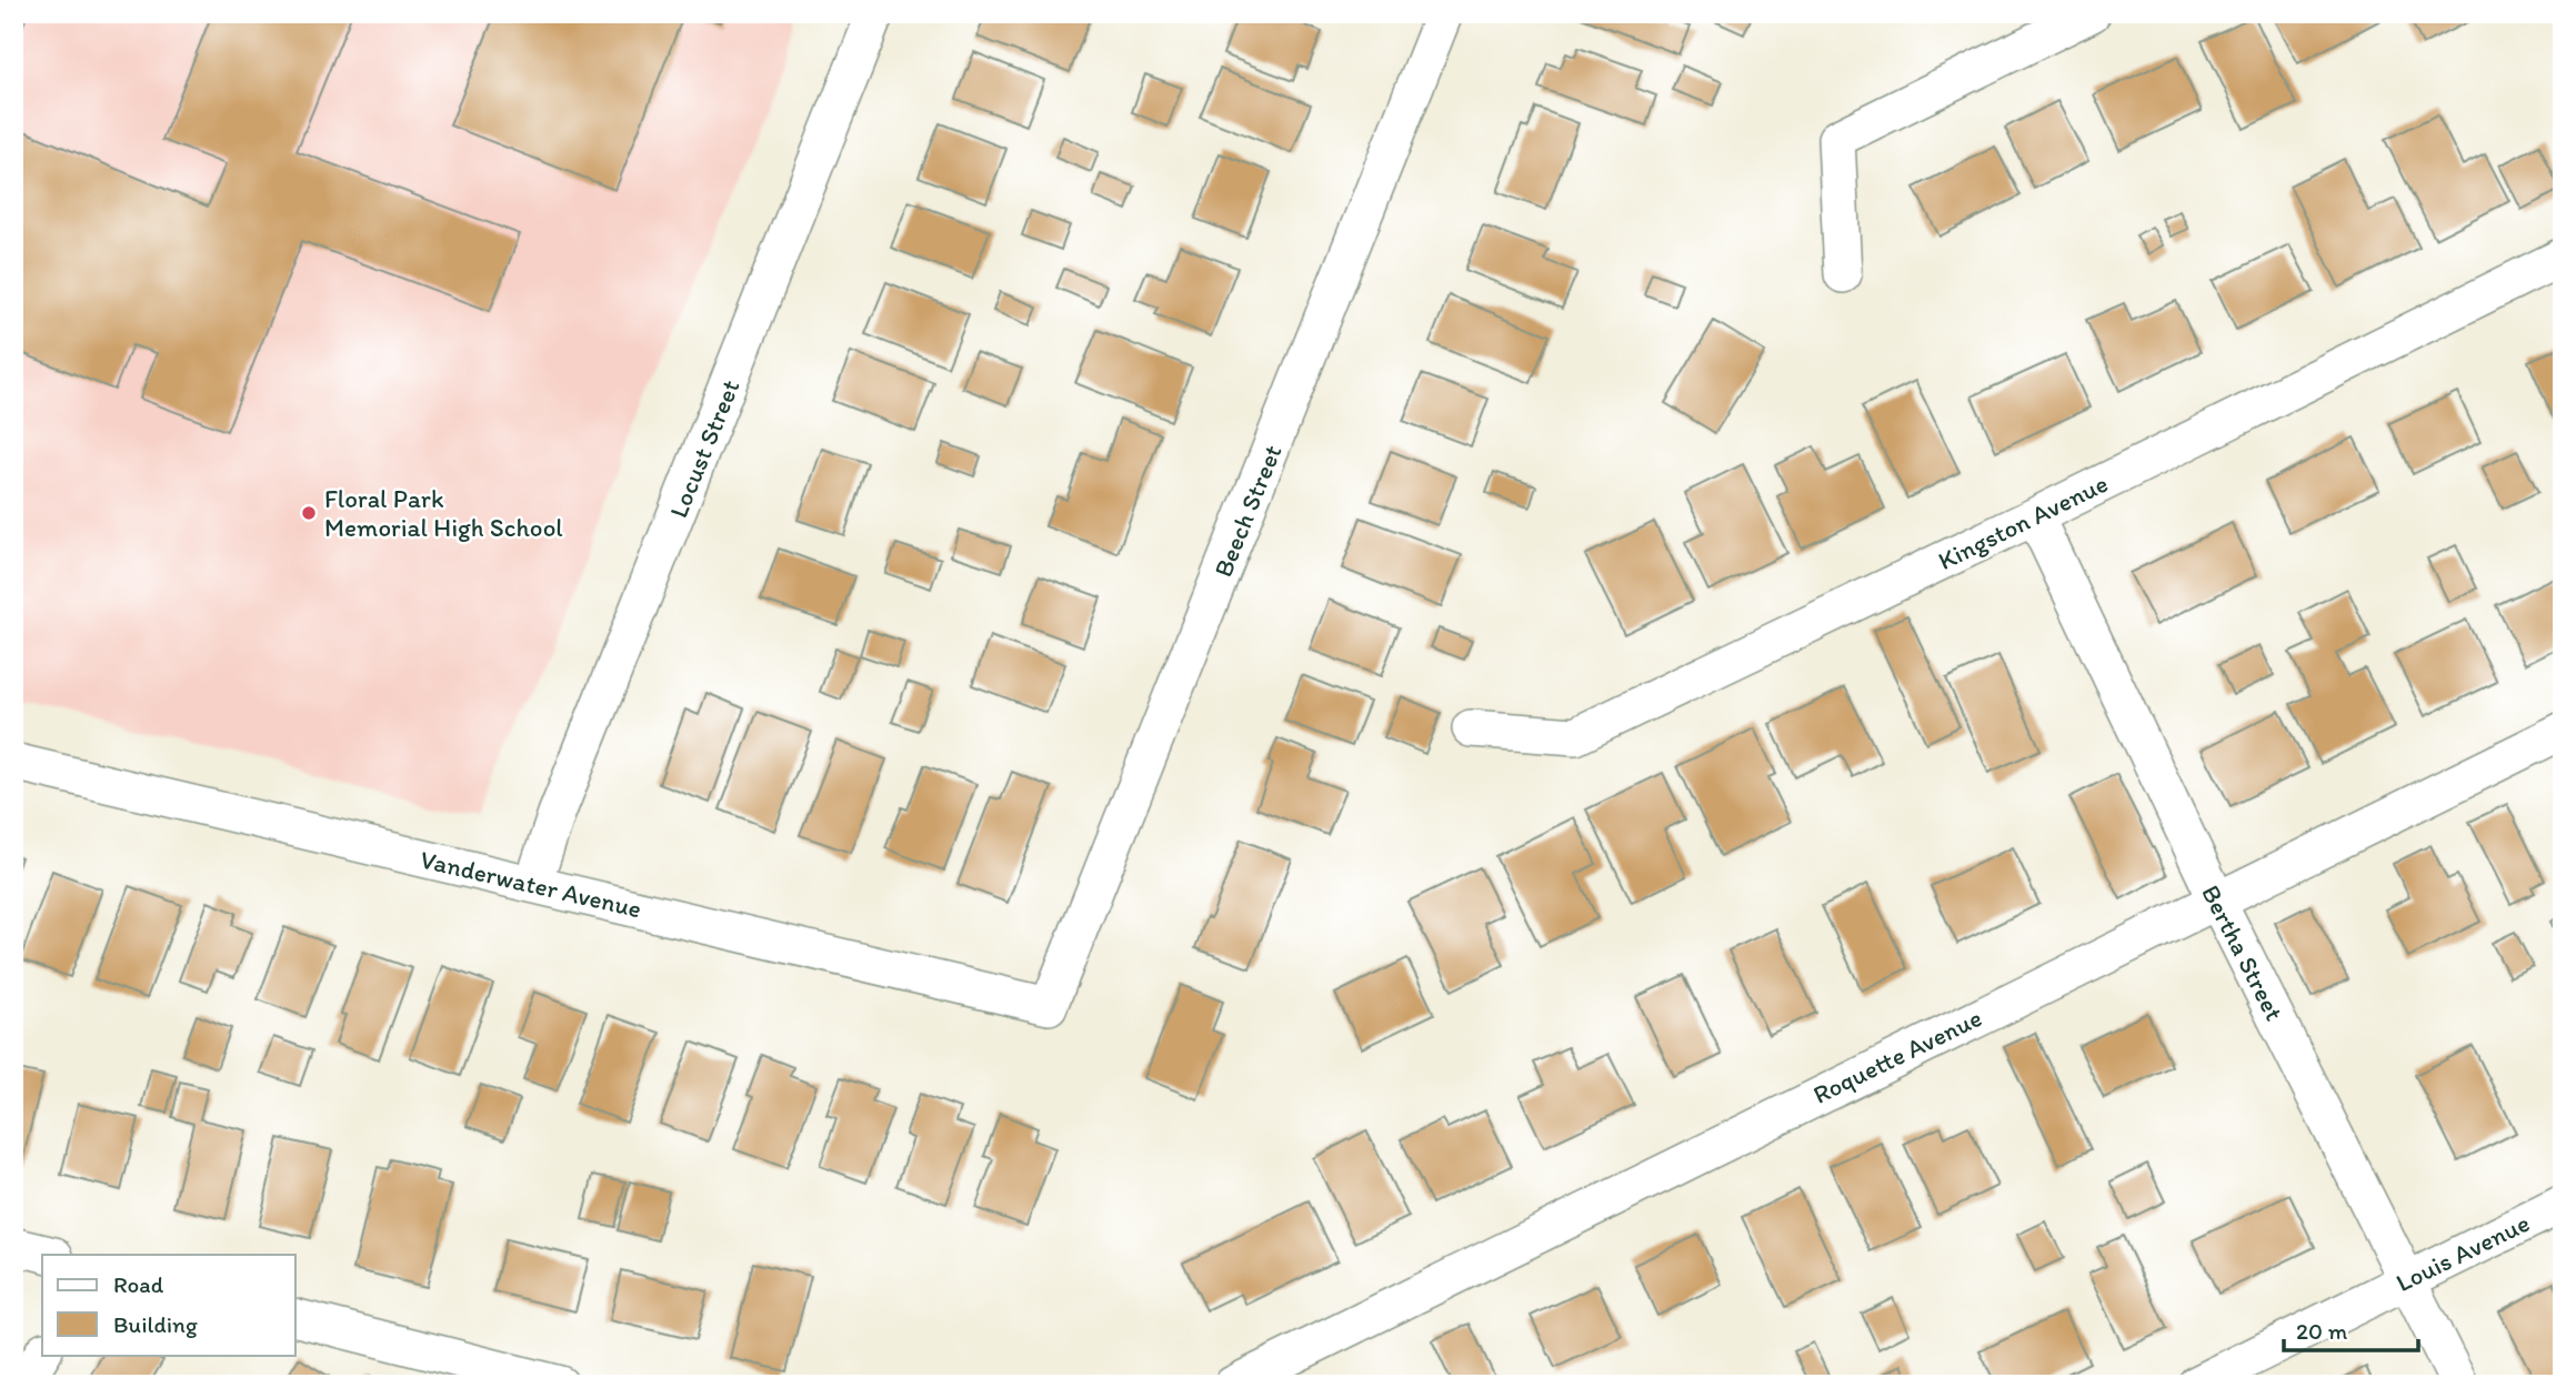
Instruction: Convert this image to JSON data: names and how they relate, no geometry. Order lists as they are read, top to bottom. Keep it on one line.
{"streets":{"street":["Locust Street","Beech Street","Kingston Avenue","Vanderwater Avenue","Bertha Street","Roquette Avenue","Louis Avenue"]},"crossings":[["Locust Street","Vanderwater Avenue"],["Beech Street","Vanderwater Avenue"],["Kingston Avenue","Bertha Street"],["Bertha Street","Roquette Avenue"],["Bertha Street","Louis Avenue"]],"places":["Floral Park Memorial High School"],"legend":["Road","Building"],"scale_bar":"20 m"}
